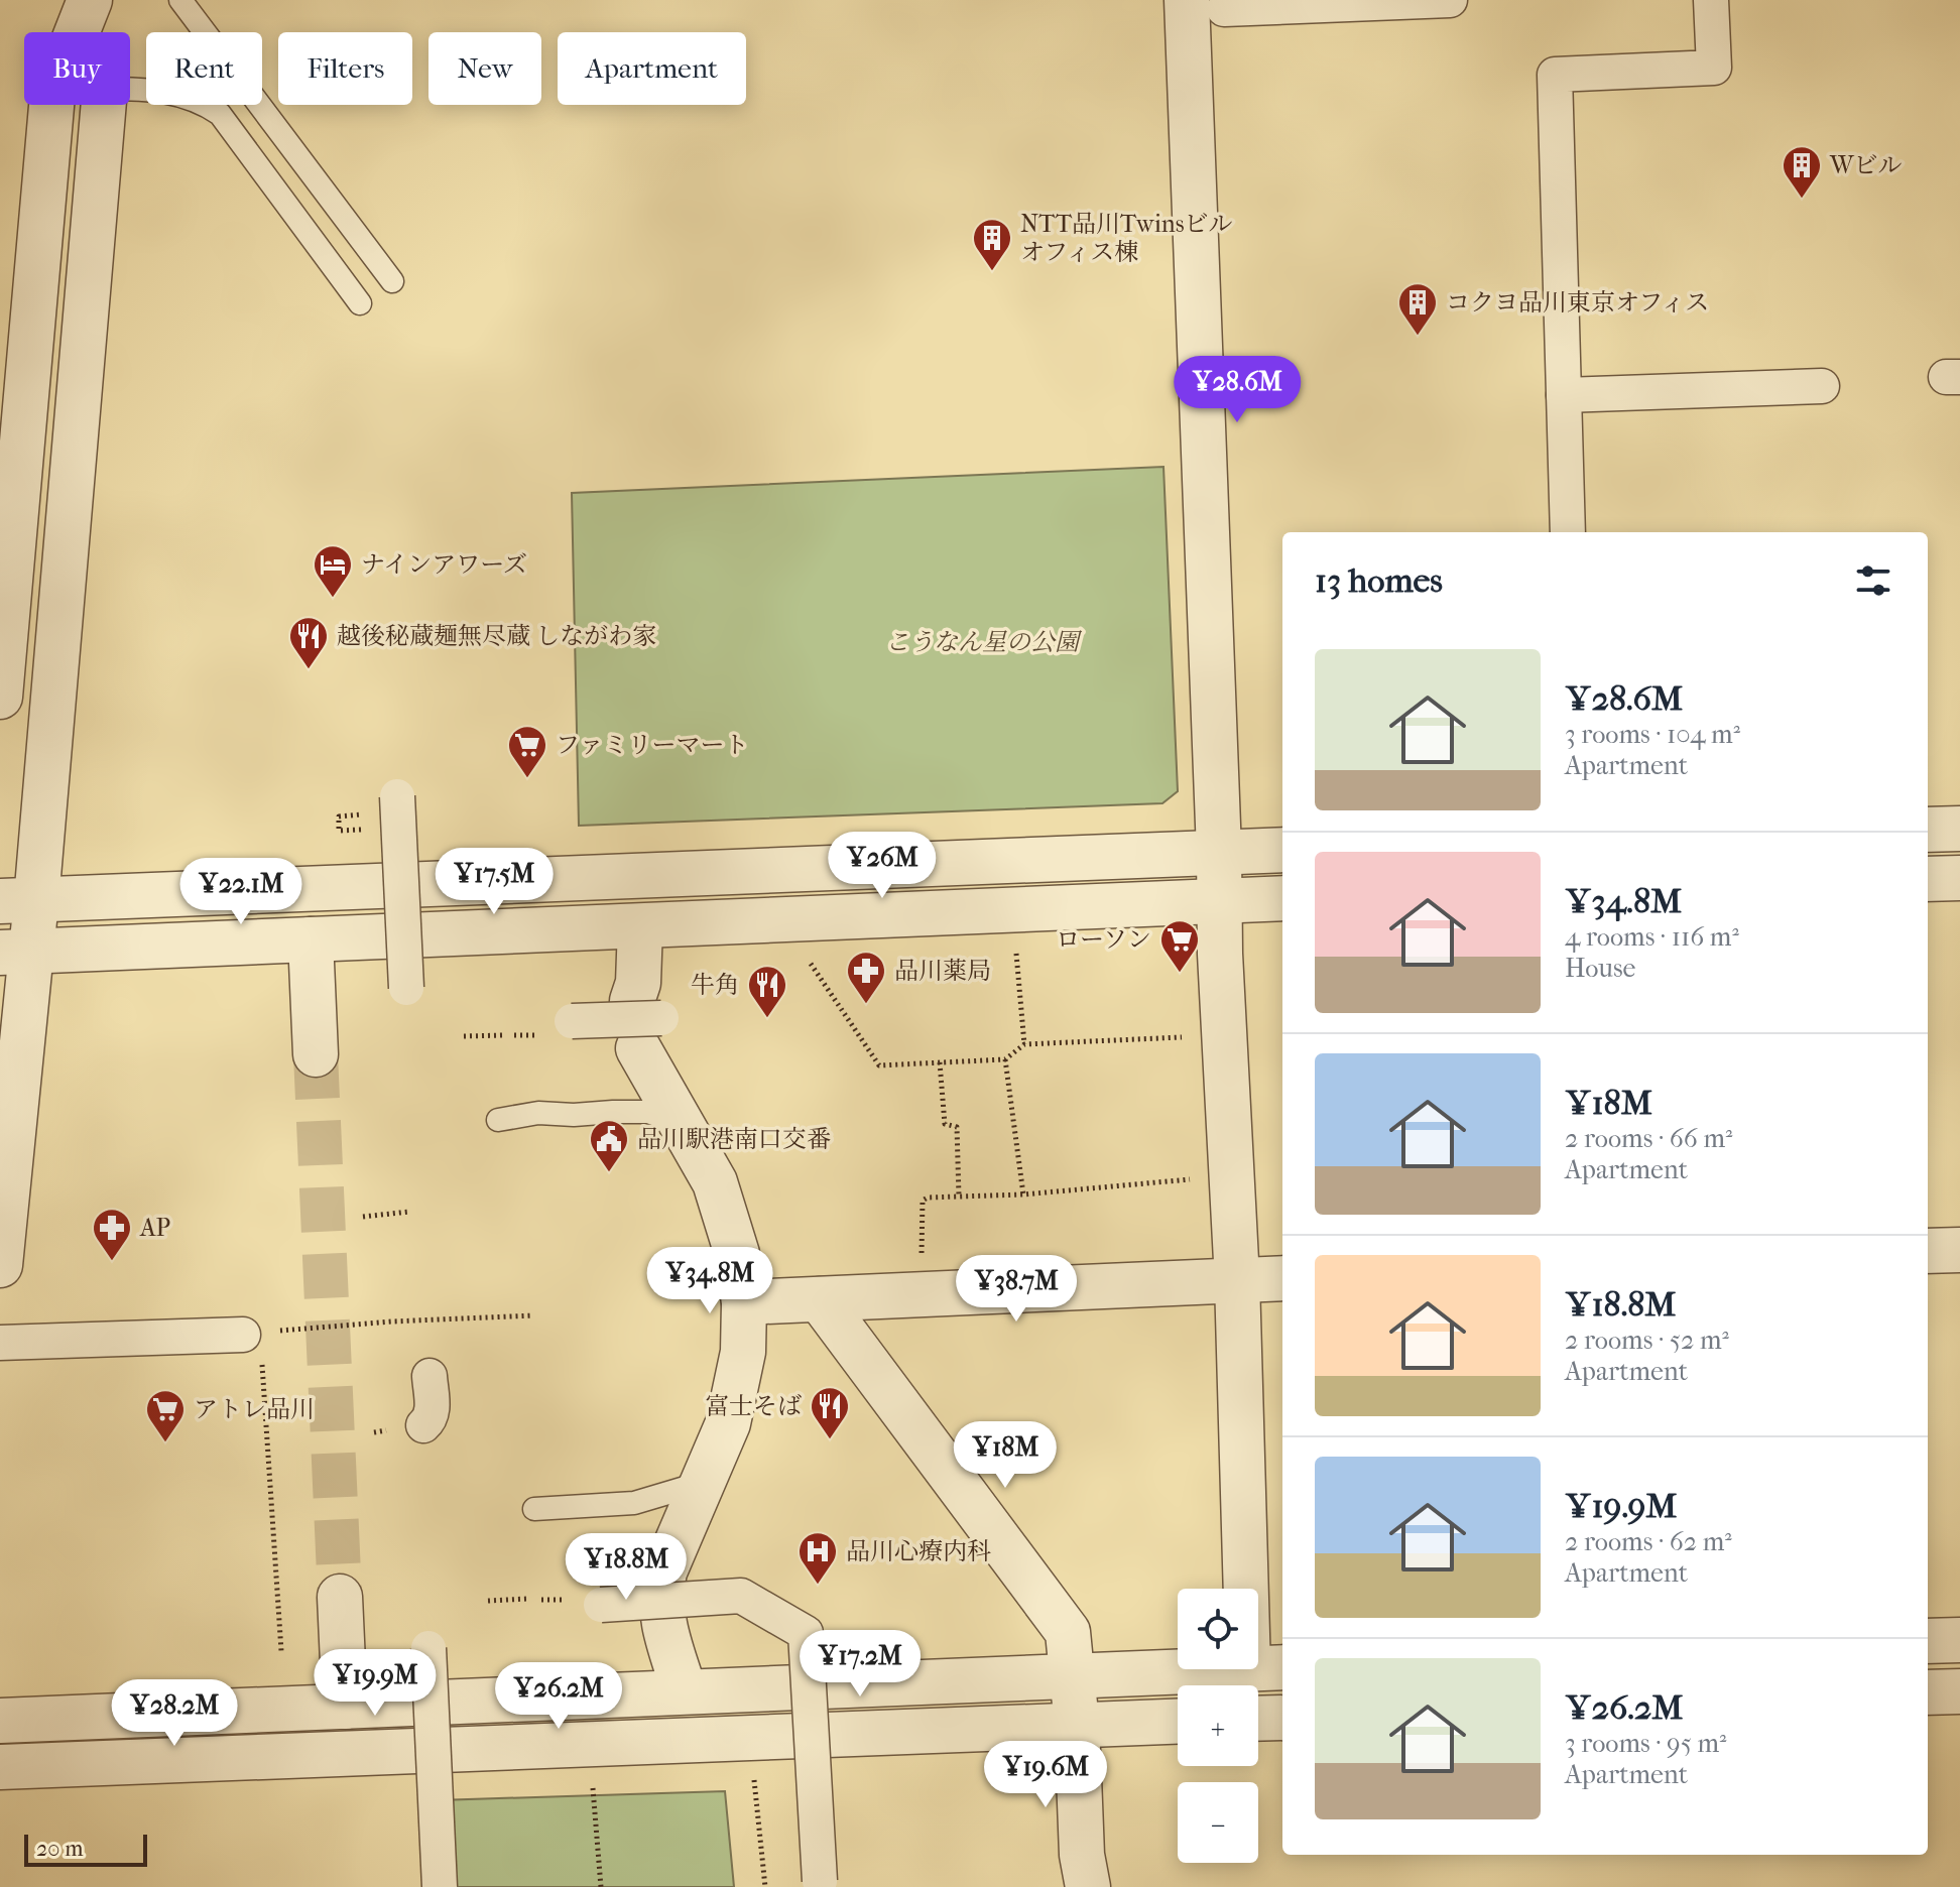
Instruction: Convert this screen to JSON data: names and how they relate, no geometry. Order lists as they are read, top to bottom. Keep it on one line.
{"parks":["こうなん星の公園"],"places":{"building":["Wビル","NTT品川Twinsビル オフィス棟","コクヨ品川東京オフィス"],"hotel":["ナインアワーズ"],"restaurant":["越後秘蔵麺無尽蔵 しながわ家","牛角","富士そば"],"supermarket":["ファミリーマート","ローソン","アトレ品川"],"pharmacy":["品川薬局","AP"],"public building":["品川駅港南口交番"],"hospital":["品川心療内科"]},"scale_bar":"20 m","page":{"chip":["Buy","Rent","Filters","New","Apartment"],"price":["¥28.6M","¥26M","¥17.5M","¥22.1M","¥34.8M","¥38.7M","¥18M","¥18.8M","¥17.2M","¥19.9M","¥26.2M","¥28.2M","¥19.6M"],"heading":"13 homes","list":[{"name":"¥28.6M","note":"3 rooms · 104 m² · Apartment"},{"name":"¥34.8M","note":"4 rooms · 116 m² · House"},{"name":"¥18M","note":"2 rooms · 66 m² · Apartment"},{"name":"¥18.8M","note":"2 rooms · 52 m² · Apartment"},{"name":"¥19.9M","note":"2 rooms · 62 m² · Apartment"},{"name":"¥26.2M","note":"3 rooms · 95 m² · Apartment"}],"map_buttons":["+","−"],"scale":"20 m"}}
